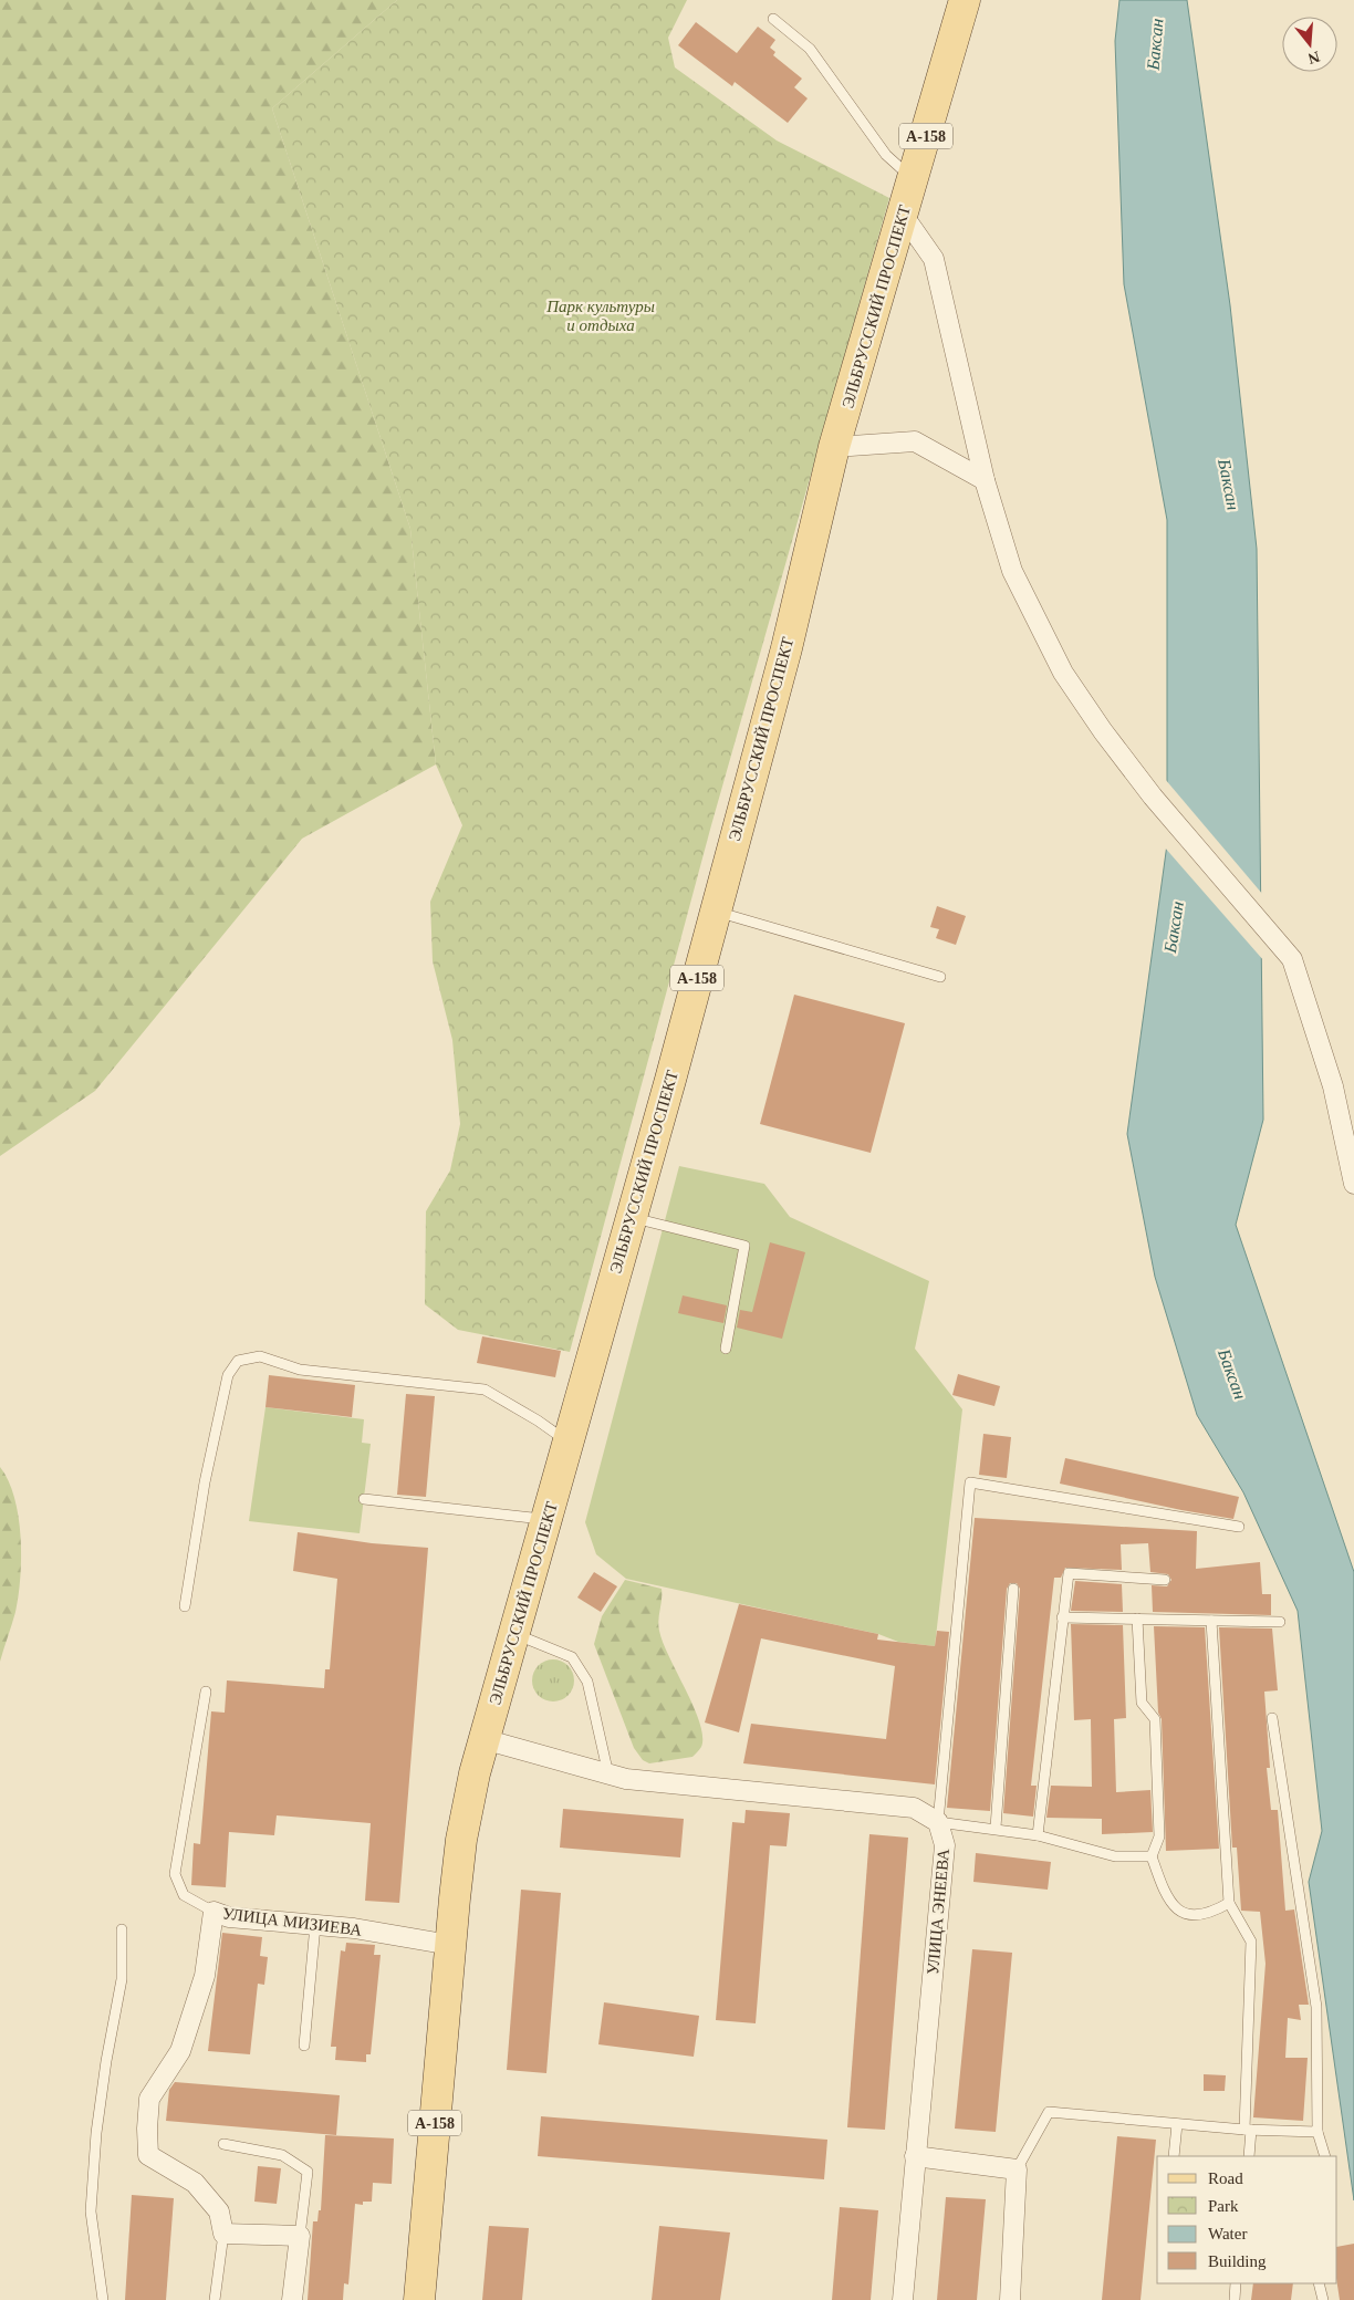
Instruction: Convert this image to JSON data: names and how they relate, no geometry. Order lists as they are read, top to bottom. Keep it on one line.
{"streets":{"main road":["А-158","ЭЛЬБРУССКИЙ ПРОСПЕКТ"],"street":["УЛИЦА ЭНЕЕВА","УЛИЦА МИЗИЕВА"]},"crossings":[["ЭЛЬБРУССКИЙ ПРОСПЕКТ","УЛИЦА МИЗИЕВА"]],"water":["Баксан"],"parks":["Парк культуры и отдыха"],"legend":["Road","Park","Water","Building"],"north":"bottom"}
